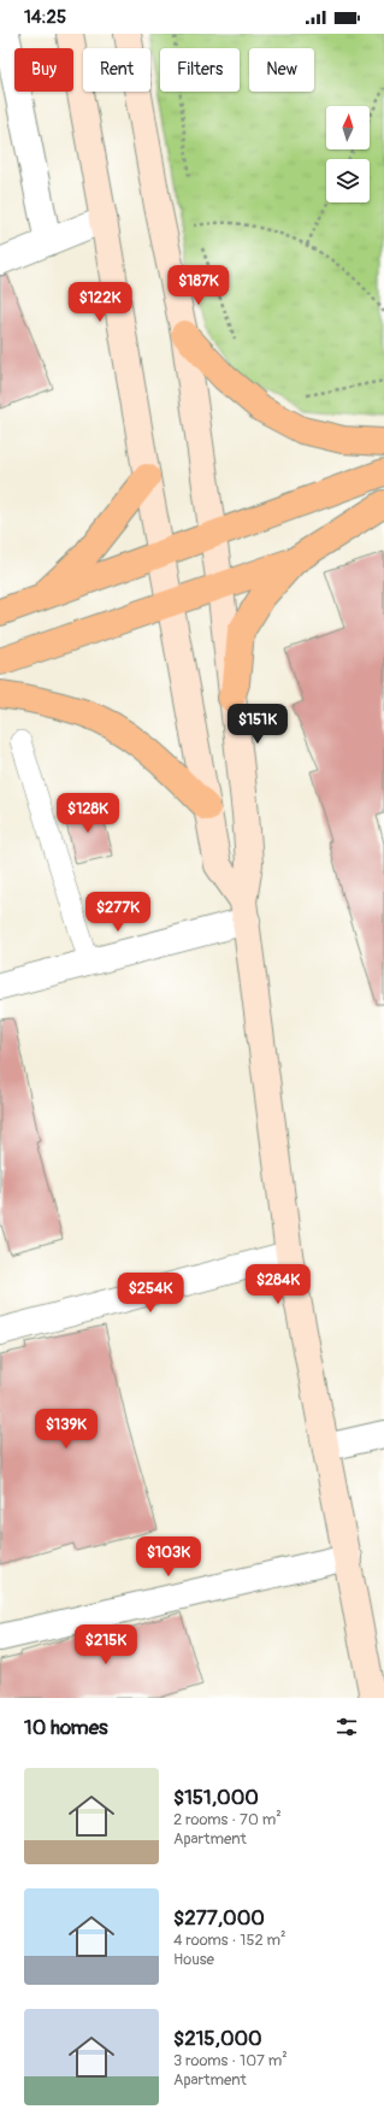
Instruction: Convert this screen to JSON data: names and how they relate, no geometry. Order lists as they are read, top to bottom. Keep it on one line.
{"north":"top","page":{"status":"14:25","chip":["Buy","Rent","Filters","New"],"price":["$187K","$122K","$151K","$128K","$277K","$284K","$254K","$139K","$103K","$215K"],"heading":"10 homes","list":[{"name":"$151,000","note":"2 rooms · 70 m² · Apartment"},{"name":"$277,000","note":"4 rooms · 152 m² · House"},{"name":"$215,000","note":"3 rooms · 107 m² · Apartment"}]}}
